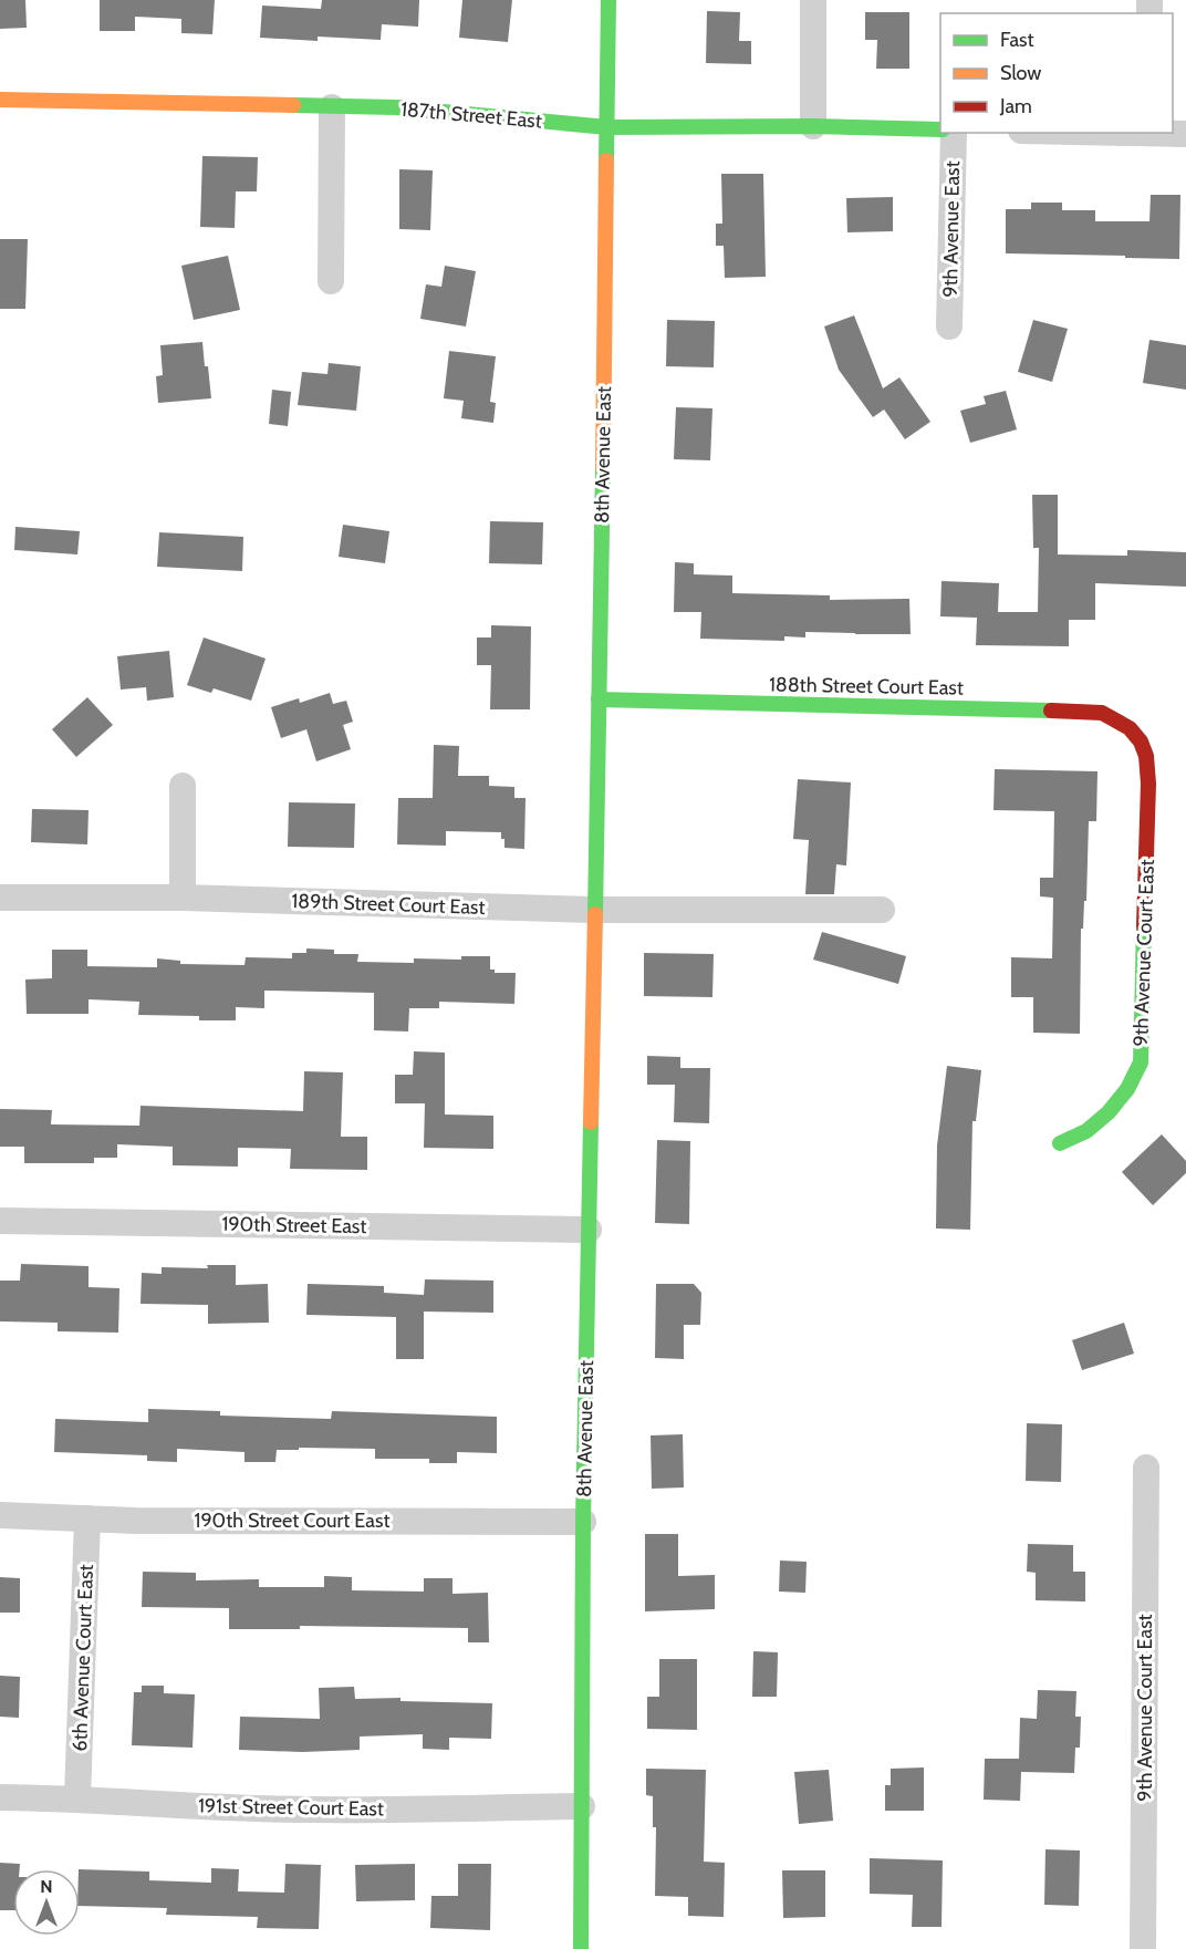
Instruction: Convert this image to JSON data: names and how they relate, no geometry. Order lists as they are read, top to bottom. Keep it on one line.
{"streets":{"street":["187th Street East","9th Avenue East","8th Avenue East","188th Street Court East","189th Street Court East","9th Avenue Court East","190th Street East","190th Street Court East","6th Avenue Court East","191st Street Court East"]},"crossings":[["187th Street East","8th Avenue East"],["8th Avenue East","188th Street Court East"],["8th Avenue East","189th Street Court East"],["8th Avenue East","190th Street East"],["8th Avenue East","190th Street Court East"],["8th Avenue East","191st Street Court East"],["188th Street Court East","9th Avenue Court East"],["190th Street Court East","6th Avenue Court East"],["6th Avenue Court East","191st Street Court East"]],"legend":["Fast","Slow","Jam"],"north":"top"}
